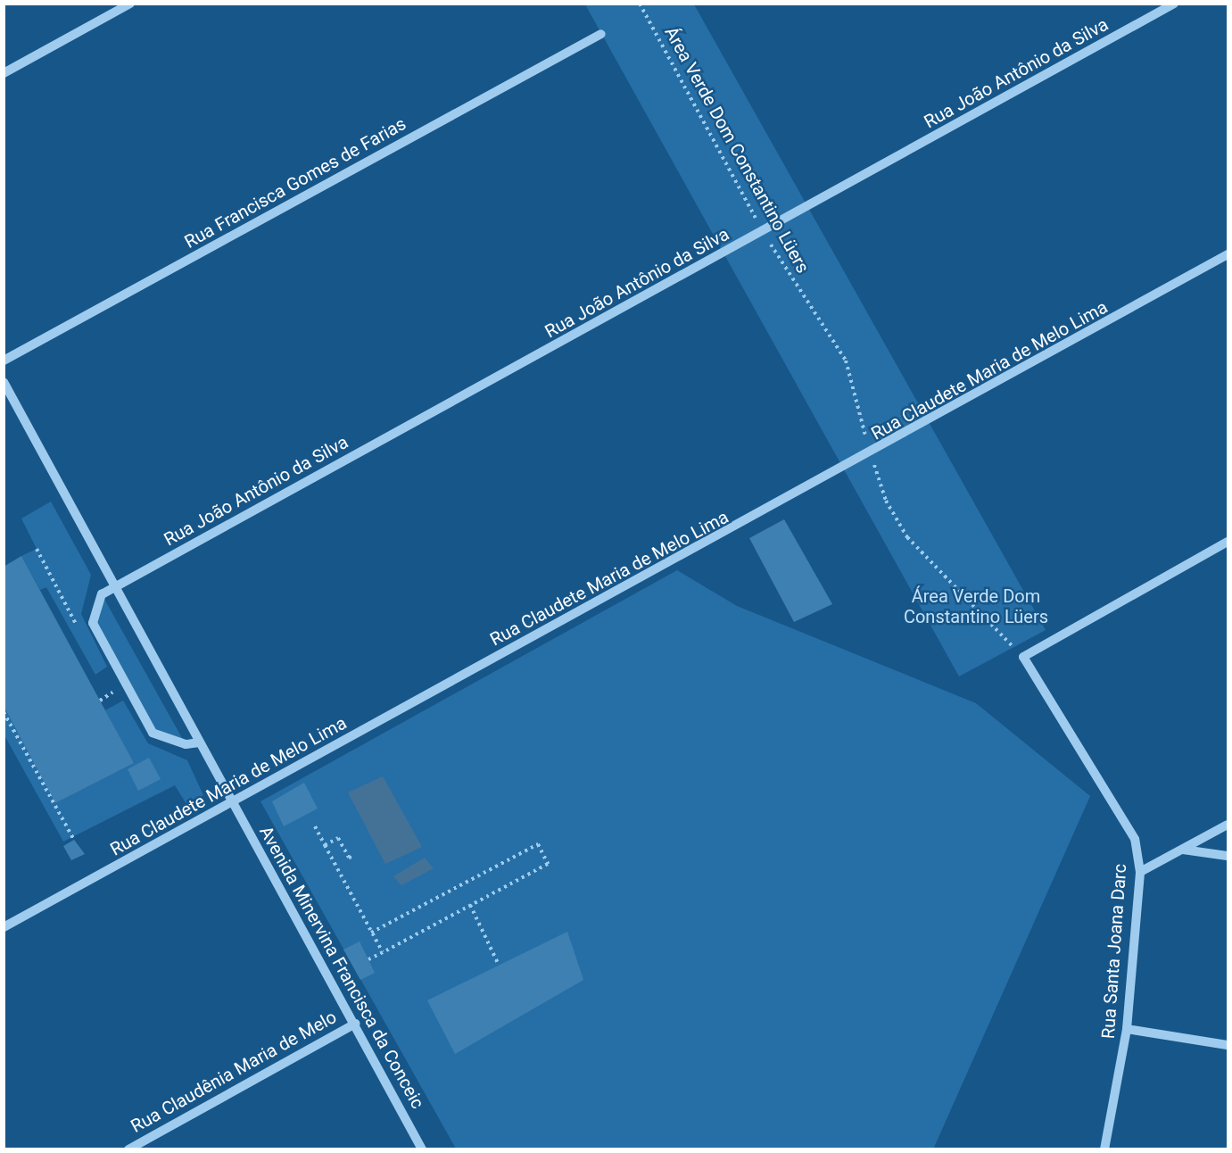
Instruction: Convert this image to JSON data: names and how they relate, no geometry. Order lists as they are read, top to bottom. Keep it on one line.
{"streets":{"street":["Rua João Antônio da Silva","Rua Francisca Gomes de Farias","Rua Claudete Maria de Melo Lima","Rua Santa Joana Darc","Avenida Minervina Francisca da Conceic","Rua Claudênia Maria de Melo"],"path":["Área Verde Dom Constantino Lüers"]},"crossings":[["Rua João Antônio da Silva","Área Verde Dom Constantino Lüers"],["Rua João Antônio da Silva","Avenida Minervina Francisca da Conceic"],["Área Verde Dom Constantino Lüers","Rua Claudete Maria de Melo Lima"],["Área Verde Dom Constantino Lüers","Rua Santa Joana Darc"],["Rua Claudete Maria de Melo Lima","Avenida Minervina Francisca da Conceic"],["Avenida Minervina Francisca da Conceic","Rua Claudênia Maria de Melo"]],"parks":["Área Verde Dom Constantino Lüers"]}
